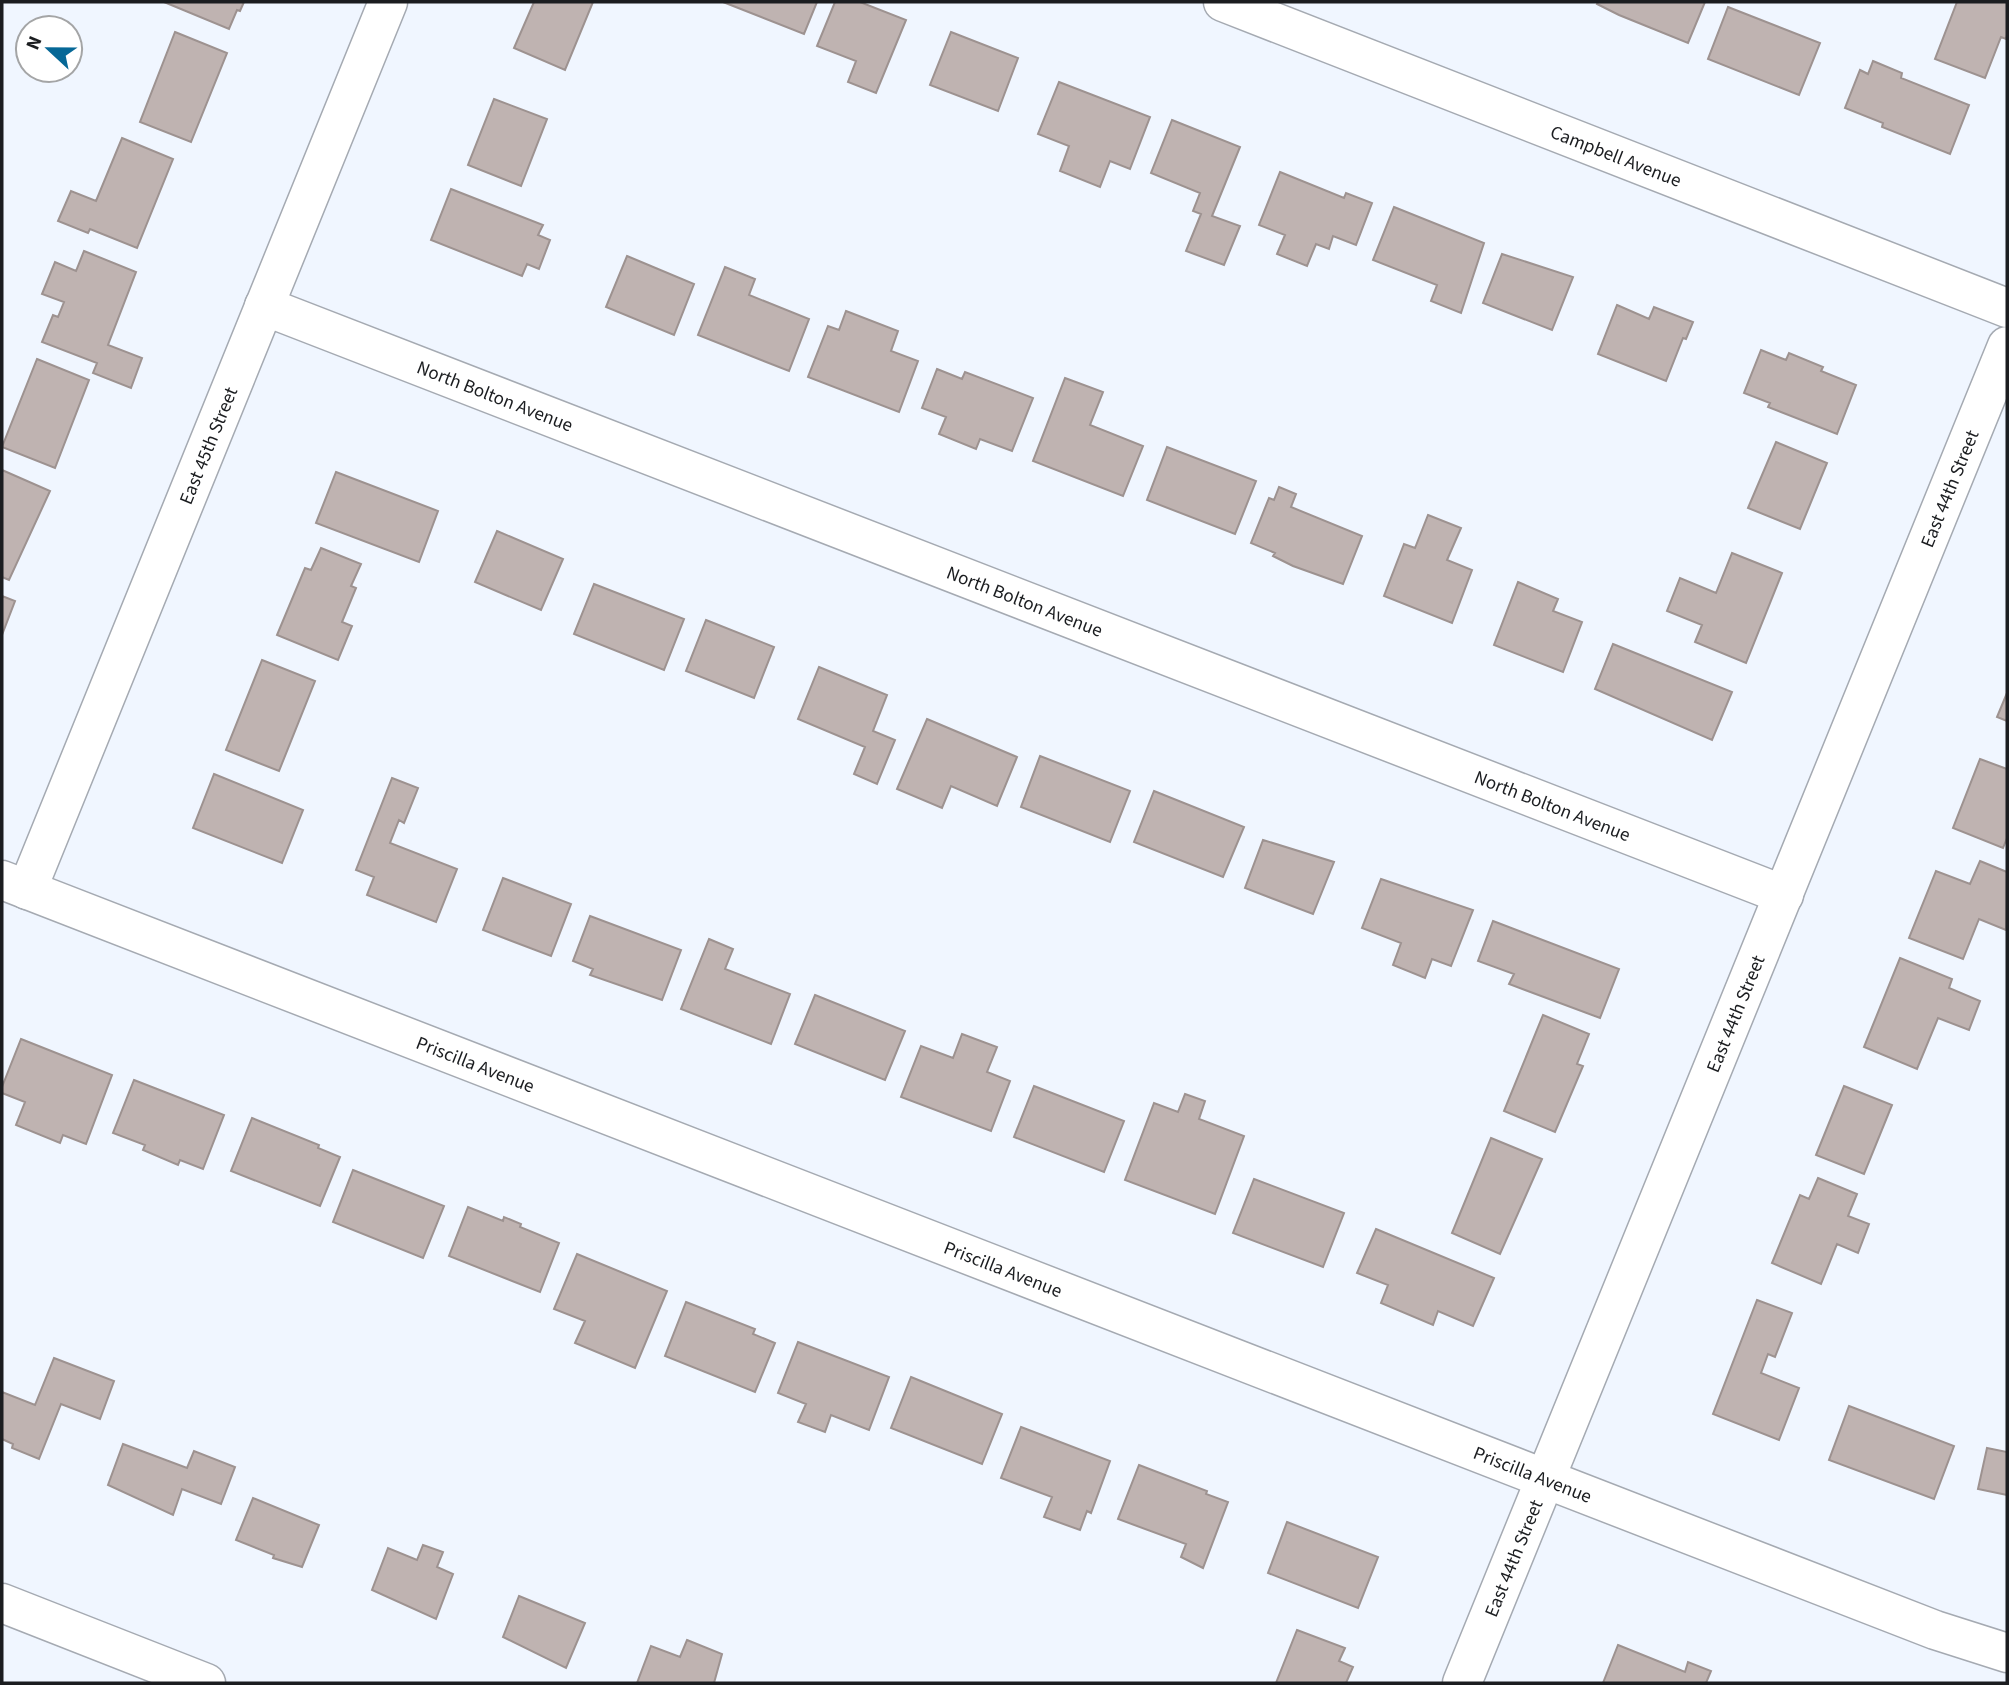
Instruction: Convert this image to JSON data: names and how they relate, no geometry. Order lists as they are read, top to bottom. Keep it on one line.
{"streets":{"street":["Campbell Avenue","North Bolton Avenue","East 45th Street","East 44th Street","Priscilla Avenue"]},"crossings":[["North Bolton Avenue","East 45th Street"],["North Bolton Avenue","East 44th Street"],["East 45th Street","Priscilla Avenue"],["East 44th Street","Priscilla Avenue"]],"north":"left"}
